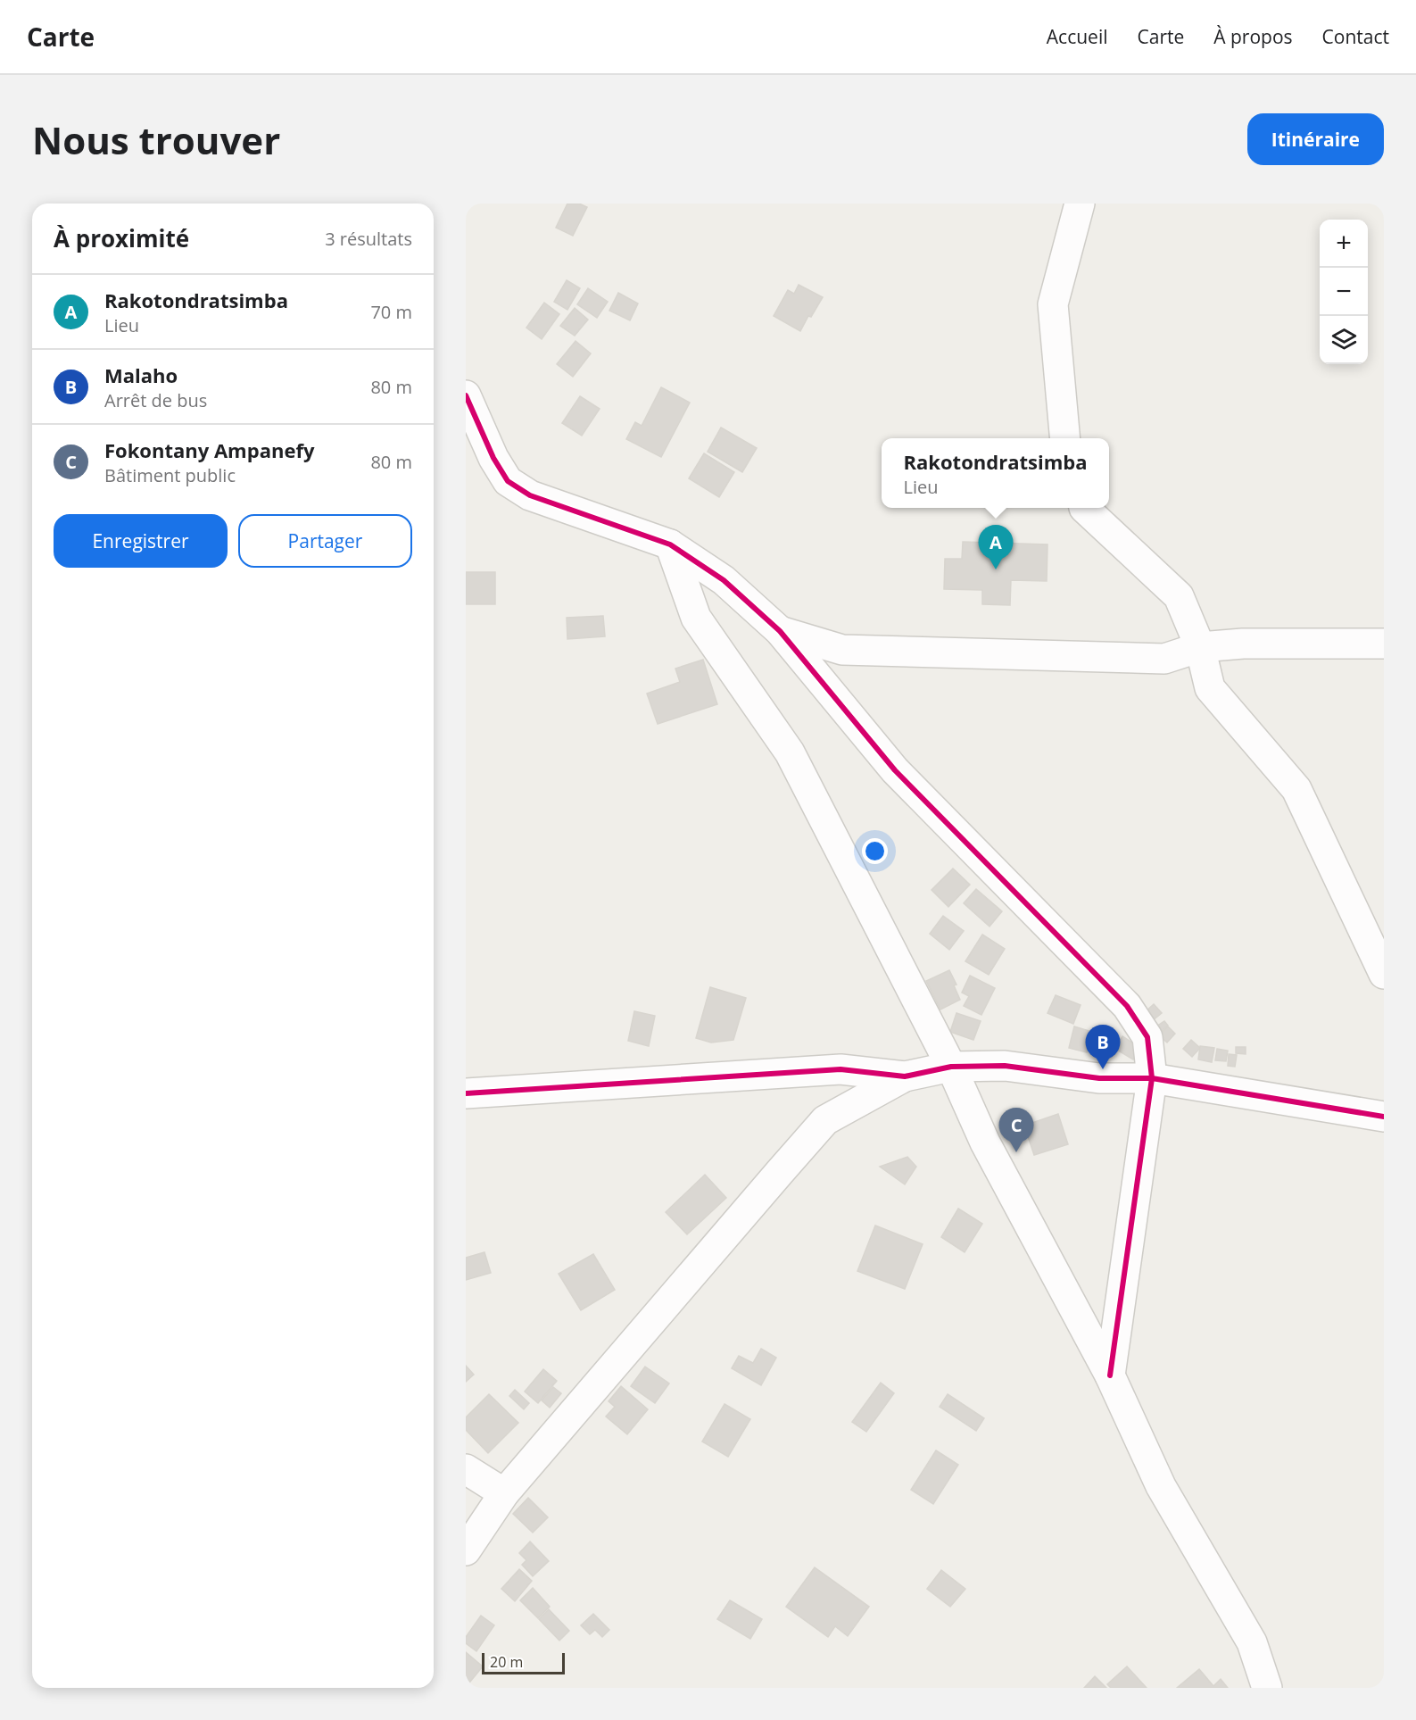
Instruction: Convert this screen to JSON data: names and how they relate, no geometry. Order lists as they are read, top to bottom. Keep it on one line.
{"scale_bar":"20 m","page":{"header":"Carte","nav":["Accueil","Carte","À propos","Contact"],"buttons":["Itinéraire",["Enregistrer","Partager"]],"title":"Nous trouver","heading":["À proximité","3 résultats"],"map_buttons":["+","−"],"list":[{"mark":"A","name":"Rakotondratsimba","note":"Lieu","value":"70 m"},{"mark":"B","name":"Malaho","note":"Arrêt de bus","value":"80 m"},{"mark":"C","name":"Fokontany Ampanefy","note":"Bâtiment public","value":"80 m"}],"popup":["Rakotondratsimba","Lieu"],"pins":["A","B","C"],"scale":"20 m"}}
